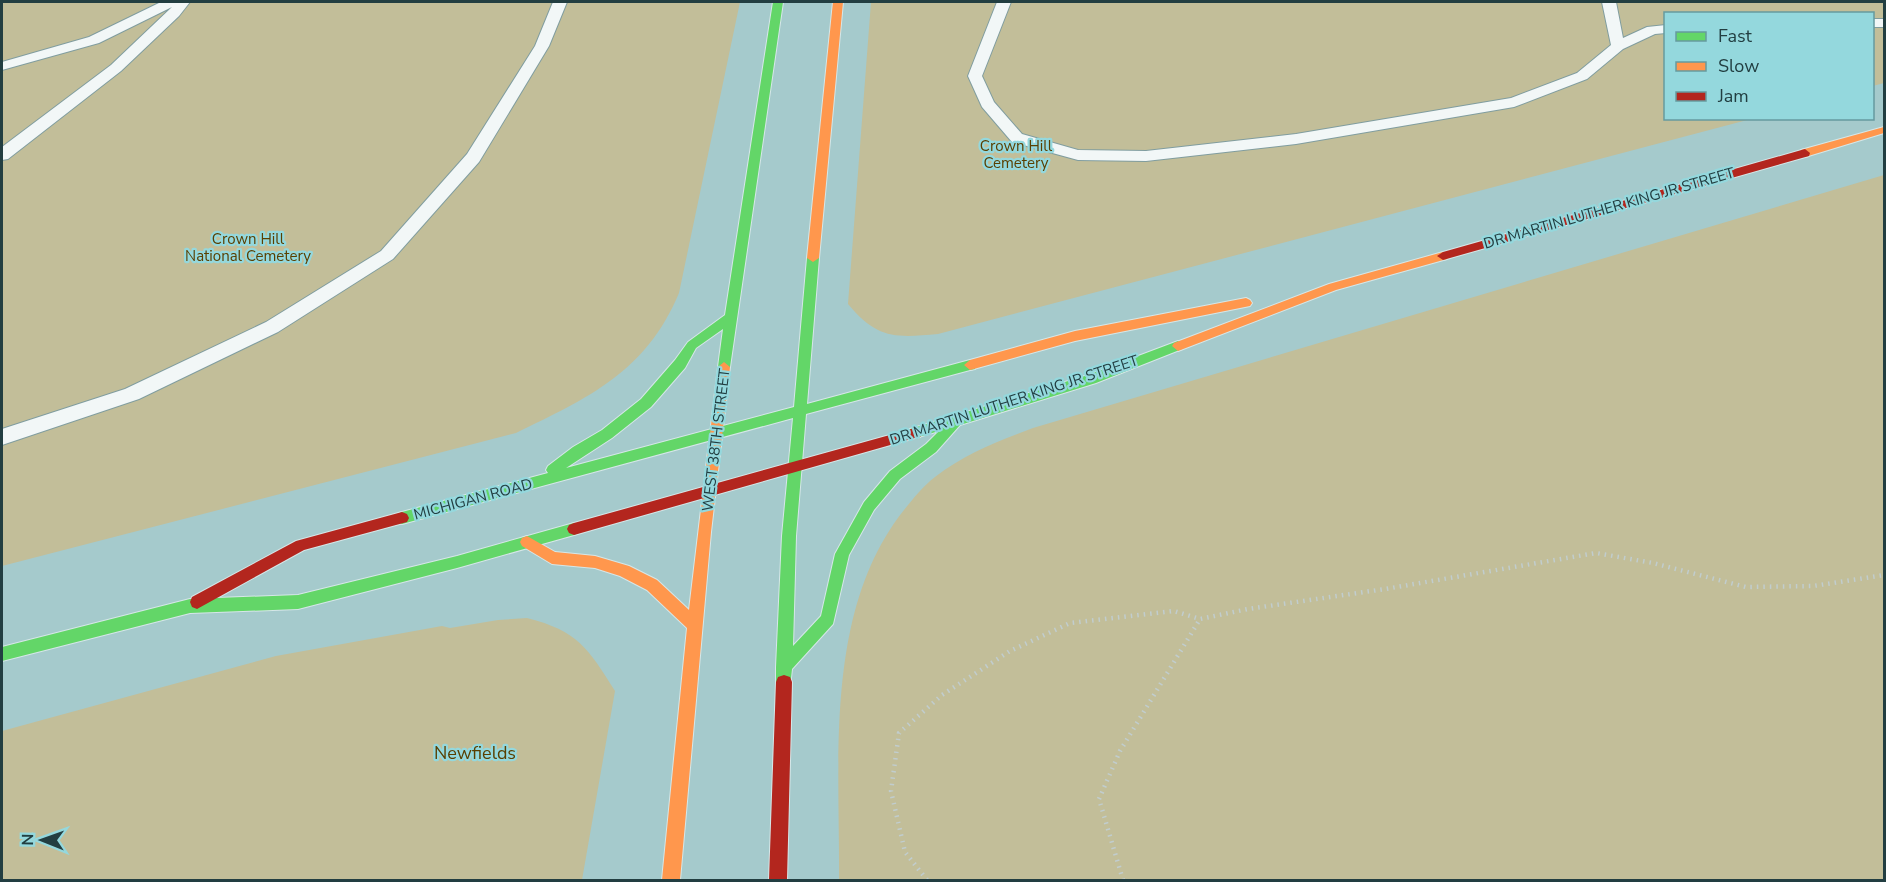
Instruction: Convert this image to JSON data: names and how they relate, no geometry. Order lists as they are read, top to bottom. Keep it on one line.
{"streets":{"main road":["DR MARTIN LUTHER KING JR STREET","WEST 38TH STREET","MICHIGAN ROAD"]},"crossings":[["DR MARTIN LUTHER KING JR STREET","MICHIGAN ROAD"],["WEST 38TH STREET","MICHIGAN ROAD"]],"parks":["Crown Hill Cemetery","Crown Hill National Cemetery","Newfields"],"legend":["Fast","Slow","Jam"],"north":"left"}
